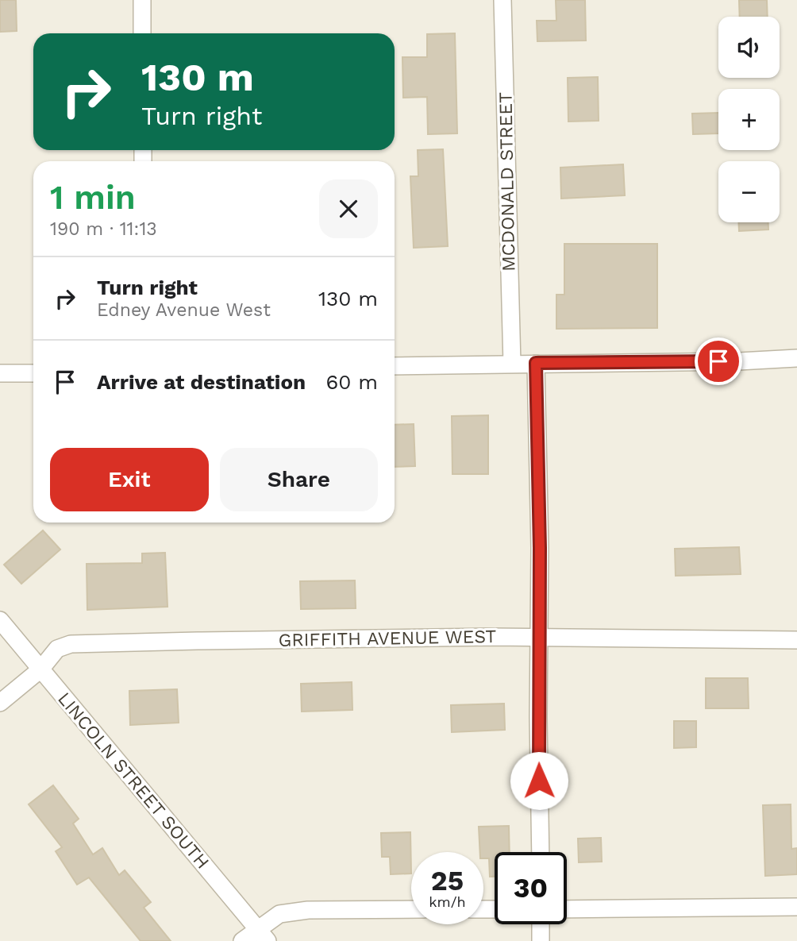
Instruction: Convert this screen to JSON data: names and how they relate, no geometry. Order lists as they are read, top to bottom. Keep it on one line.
{"streets":{"street":["MCDONALD STREET","GRIFFITH AVENUE WEST","LINCOLN STREET SOUTH"]},"crossings":[["GRIFFITH AVENUE WEST","LINCOLN STREET SOUTH"]],"page":{"map_buttons":["+","−"],"turn":["130 m","Turn right"],"heading":["1 min","190 m · 11:13"],"list":[{"name":"Turn right","note":"Edney Avenue West","value":"130 m"},{"name":"Arrive at destination","value":"60 m"}],"buttons":["Exit","Share"],"speed":"25 km/h","limit":"30"}}
